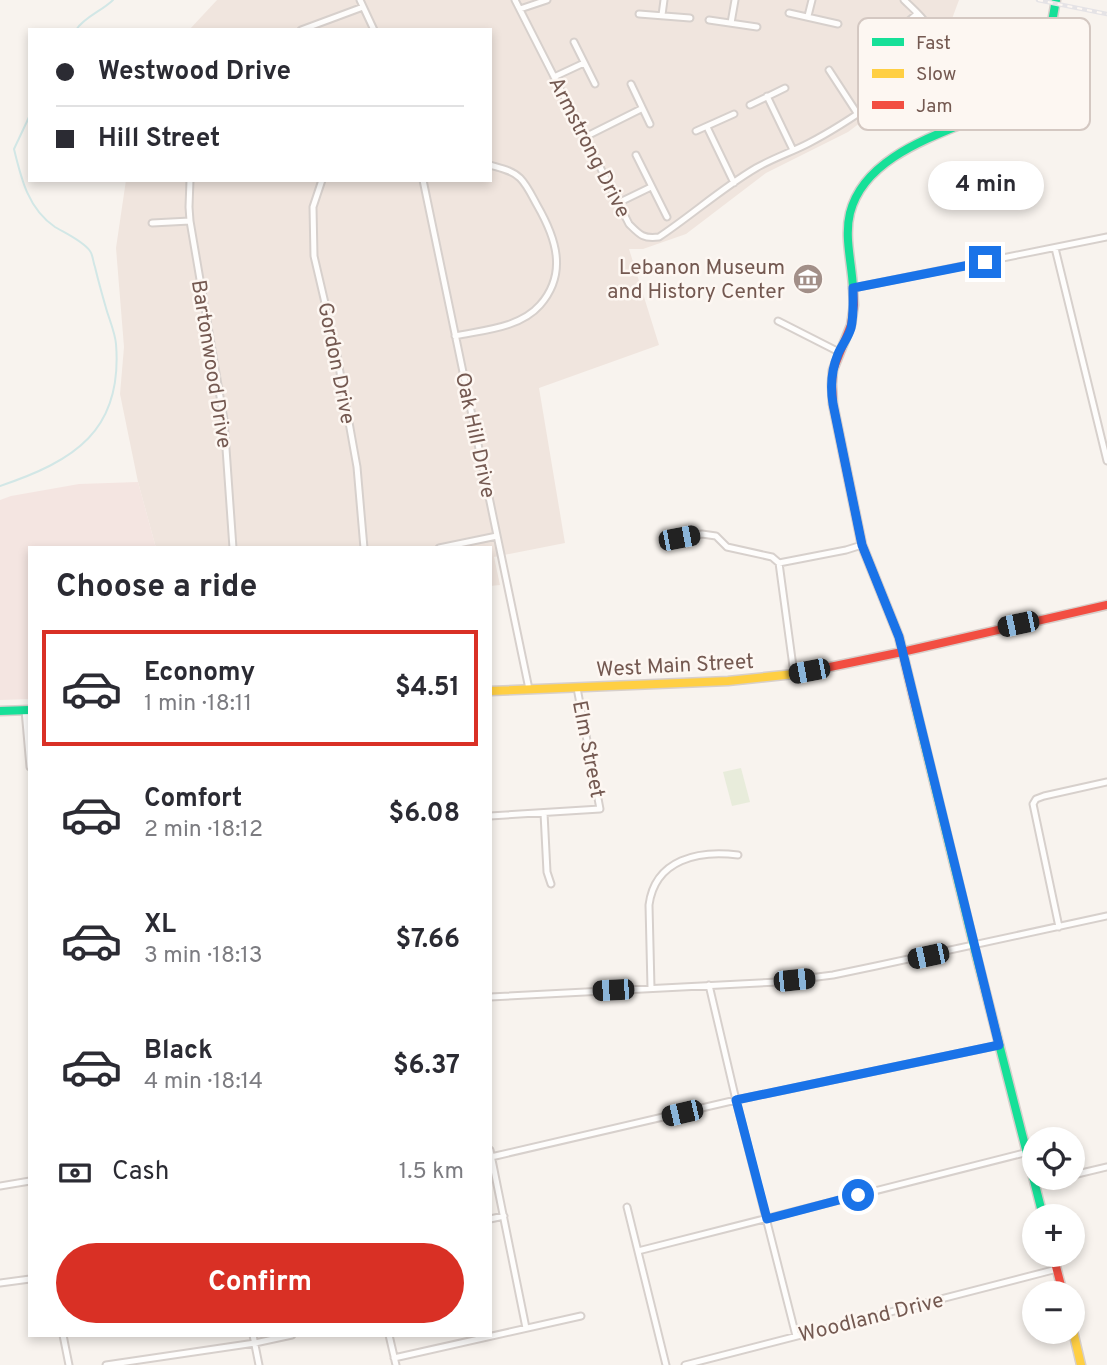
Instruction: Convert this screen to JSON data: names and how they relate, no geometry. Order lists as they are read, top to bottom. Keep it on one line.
{"streets":{"street":["Armstrong Drive","Gordon Drive","Bartonwood Drive","Oak Hill Drive","West Main Street","Elm Street","Woodland Drive"]},"crossings":[["Oak Hill Drive","West Main Street"],["West Main Street","Elm Street"]],"places":{"museum":["Lebanon Museum and History Center"]},"legend":["Fast","Slow","Jam"],"page":{"banner":["Westwood Drive","Hill Street"],"bubble":"4 min","heading":"Choose a ride","list":[{"name":"Economy","note":"1 min · 18:11","value":"$4.51"},{"name":"Comfort","note":"2 min · 18:12","value":"$6.08"},{"name":"XL","note":"3 min · 18:13","value":"$7.66"},{"name":"Black","note":"4 min · 18:14","value":"$6.37"}],"map_buttons":["+","−"],"pay":["Cash","1.5 km"],"buttons":"Confirm"}}
